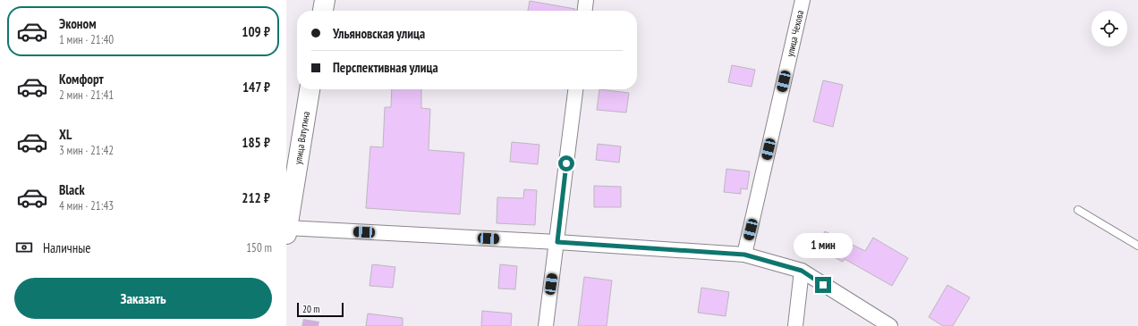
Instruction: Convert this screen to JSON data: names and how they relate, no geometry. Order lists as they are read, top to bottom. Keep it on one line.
{"streets":{"main road":["улица Ватутина"],"street":["улица Чехова"]},"scale_bar":"20 m","page":{"list":[{"name":"Эконом","note":"1 мин · 21:40","value":"109 ₽"},{"name":"Комфорт","note":"2 мин · 21:41","value":"147 ₽"},{"name":"XL","note":"3 мин · 21:42","value":"185 ₽"},{"name":"Black","note":"4 мин · 21:43","value":"212 ₽"}],"banner":["Ульяновская улица","Перспективная улица"],"pay":["Наличные","150 m"],"bubble":"1 мин","buttons":"Заказать","scale":"20 m"}}
